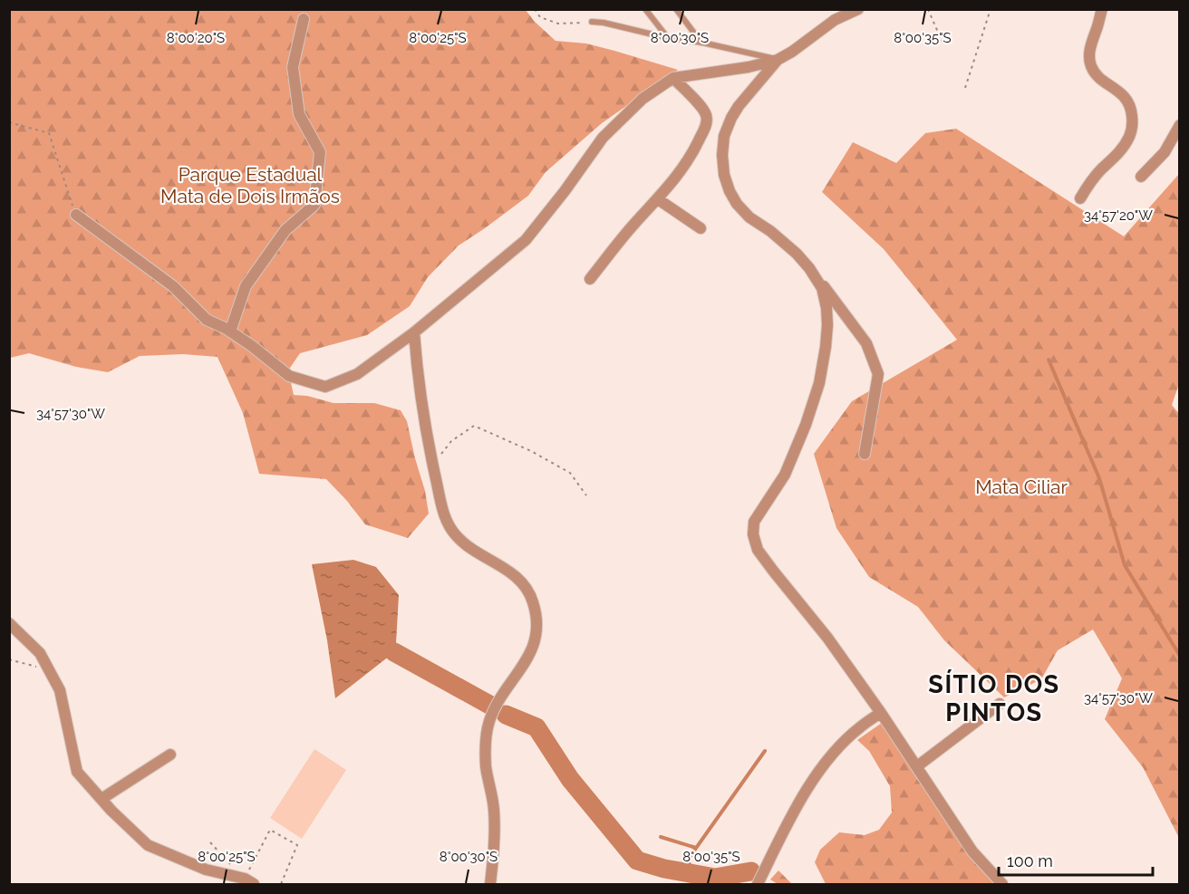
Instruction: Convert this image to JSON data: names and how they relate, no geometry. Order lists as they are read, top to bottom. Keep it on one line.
{"districts":["SÍTIO DOS PINTOS"],"parks":["Parque Estadual Mata de Dois Irmãos","Mata Ciliar"],"scale_bar":"100 m","coordinates":["8°00'20\"S","8°00'25\"S","8°00'30\"S","8°00'35\"S","34°57'20\"W","34°57'30\"W"]}
